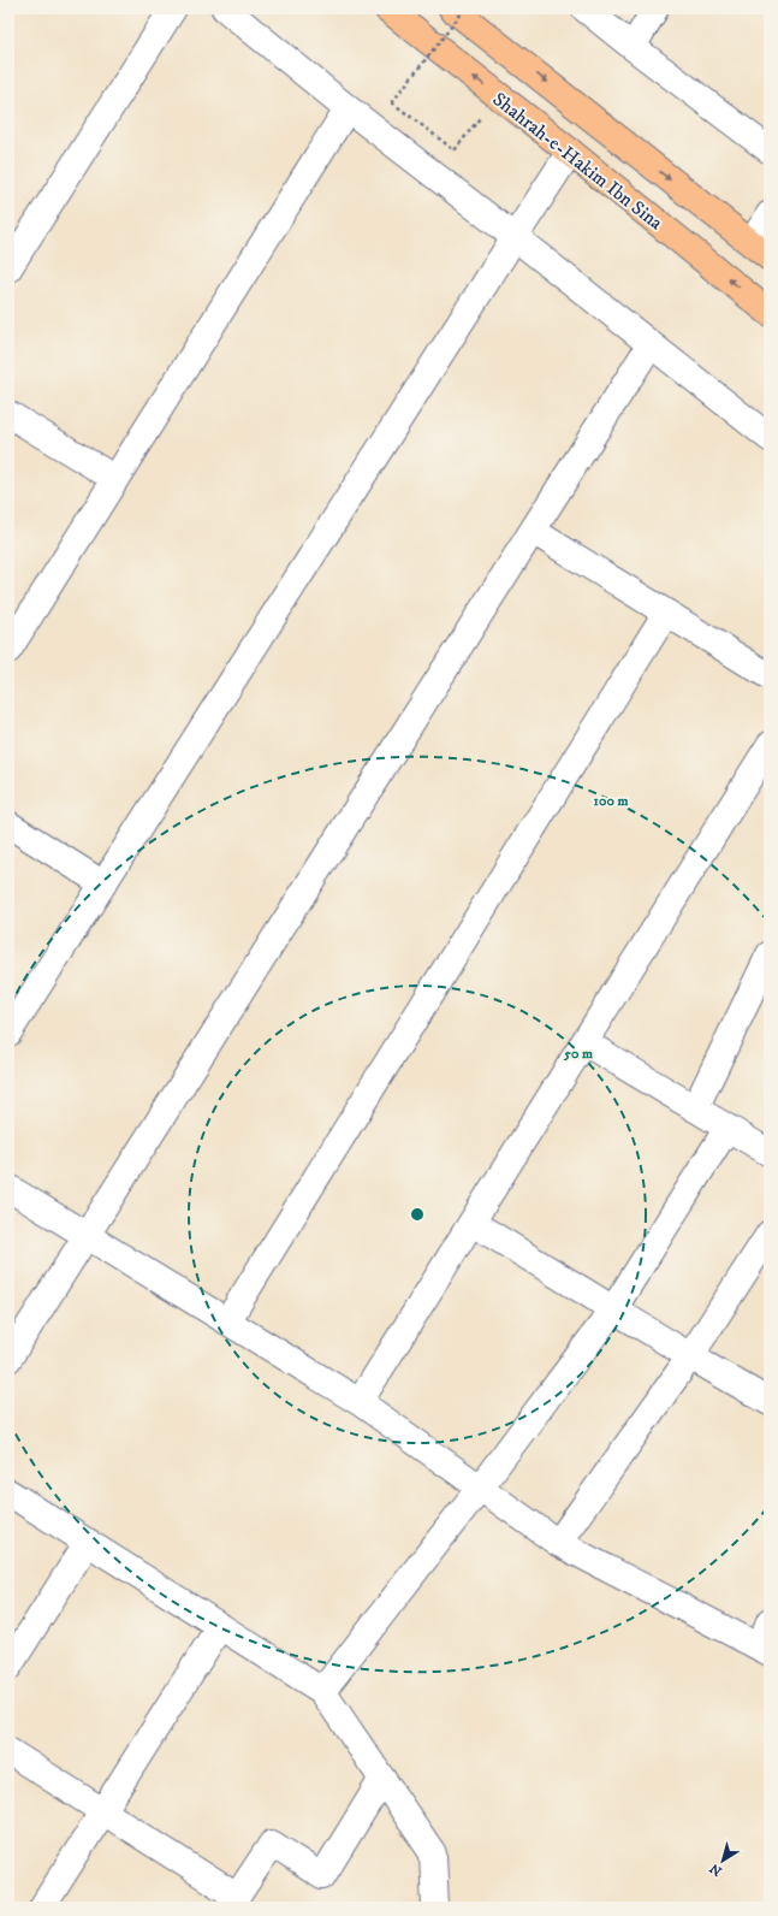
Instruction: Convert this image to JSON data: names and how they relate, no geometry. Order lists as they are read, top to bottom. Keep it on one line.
{"streets":{"highway":["Shahrah-e-Hakim Ibn Sina"]},"north":"bottom left","rings":["100 m","50 m"]}
